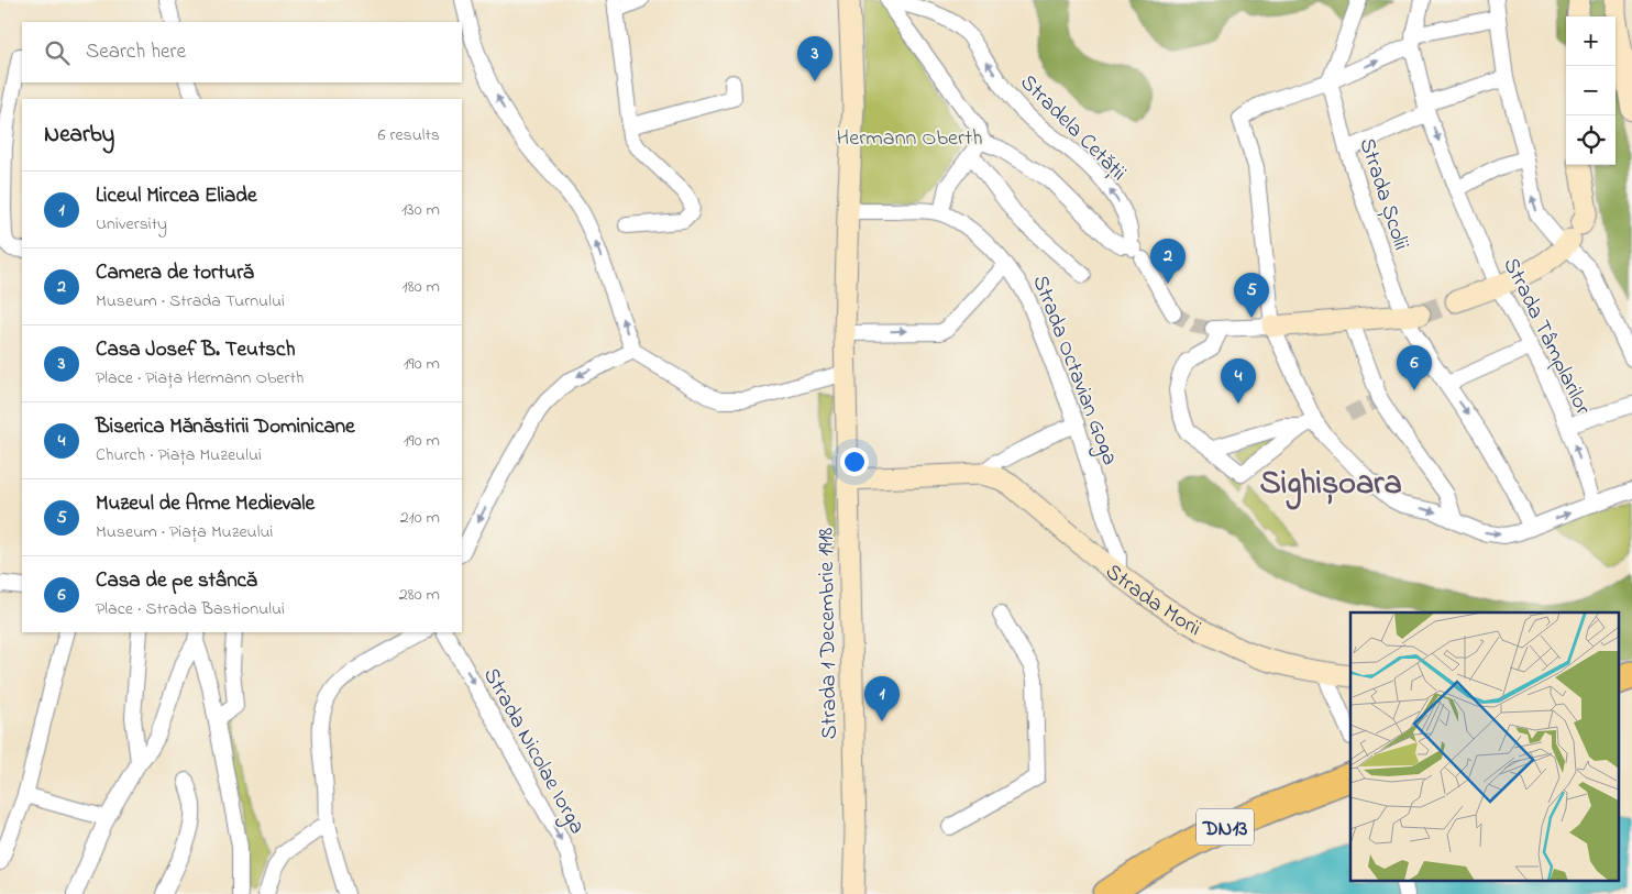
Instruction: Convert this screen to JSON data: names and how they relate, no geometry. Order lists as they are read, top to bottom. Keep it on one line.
{"streets":{"highway":["DN13"],"street":["Stradela Cetății","Strada Școlii","Strada Tâmplarilor","Strada Octavian Goga","Strada Morii","Strada 1 Decembrie 1918","Strada Nicolae Iorga"]},"crossings":[["Strada Octavian Goga","Strada Morii"]],"one_way":["Strada Nicolae Iorga"],"districts":["Sighișoara"],"parks":["Hermann Oberth"],"page":{"map_buttons":["+","−"],"search":"Search here","pins":["3","2","5","6","4","1"],"heading":["Nearby","6 results"],"list":[{"mark":"1","name":"Liceul Mircea Eliade","note":"University","value":"130 m"},{"mark":"2","name":"Camera de tortură","note":"Museum · Strada Turnului","value":"180 m"},{"mark":"3","name":"Casa Josef B. Teutsch","note":"Place · Piața Hermann Oberth","value":"190 m"},{"mark":"4","name":"Biserica Mănăstirii Dominicane","note":"Church · Piața Muzeului","value":"190 m"},{"mark":"5","name":"Muzeul de Arme Medievale","note":"Museum · Piața Muzeului","value":"210 m"},{"mark":"6","name":"Casa de pe stâncă","note":"Place · Strada Bastionului","value":"280 m"}]}}
